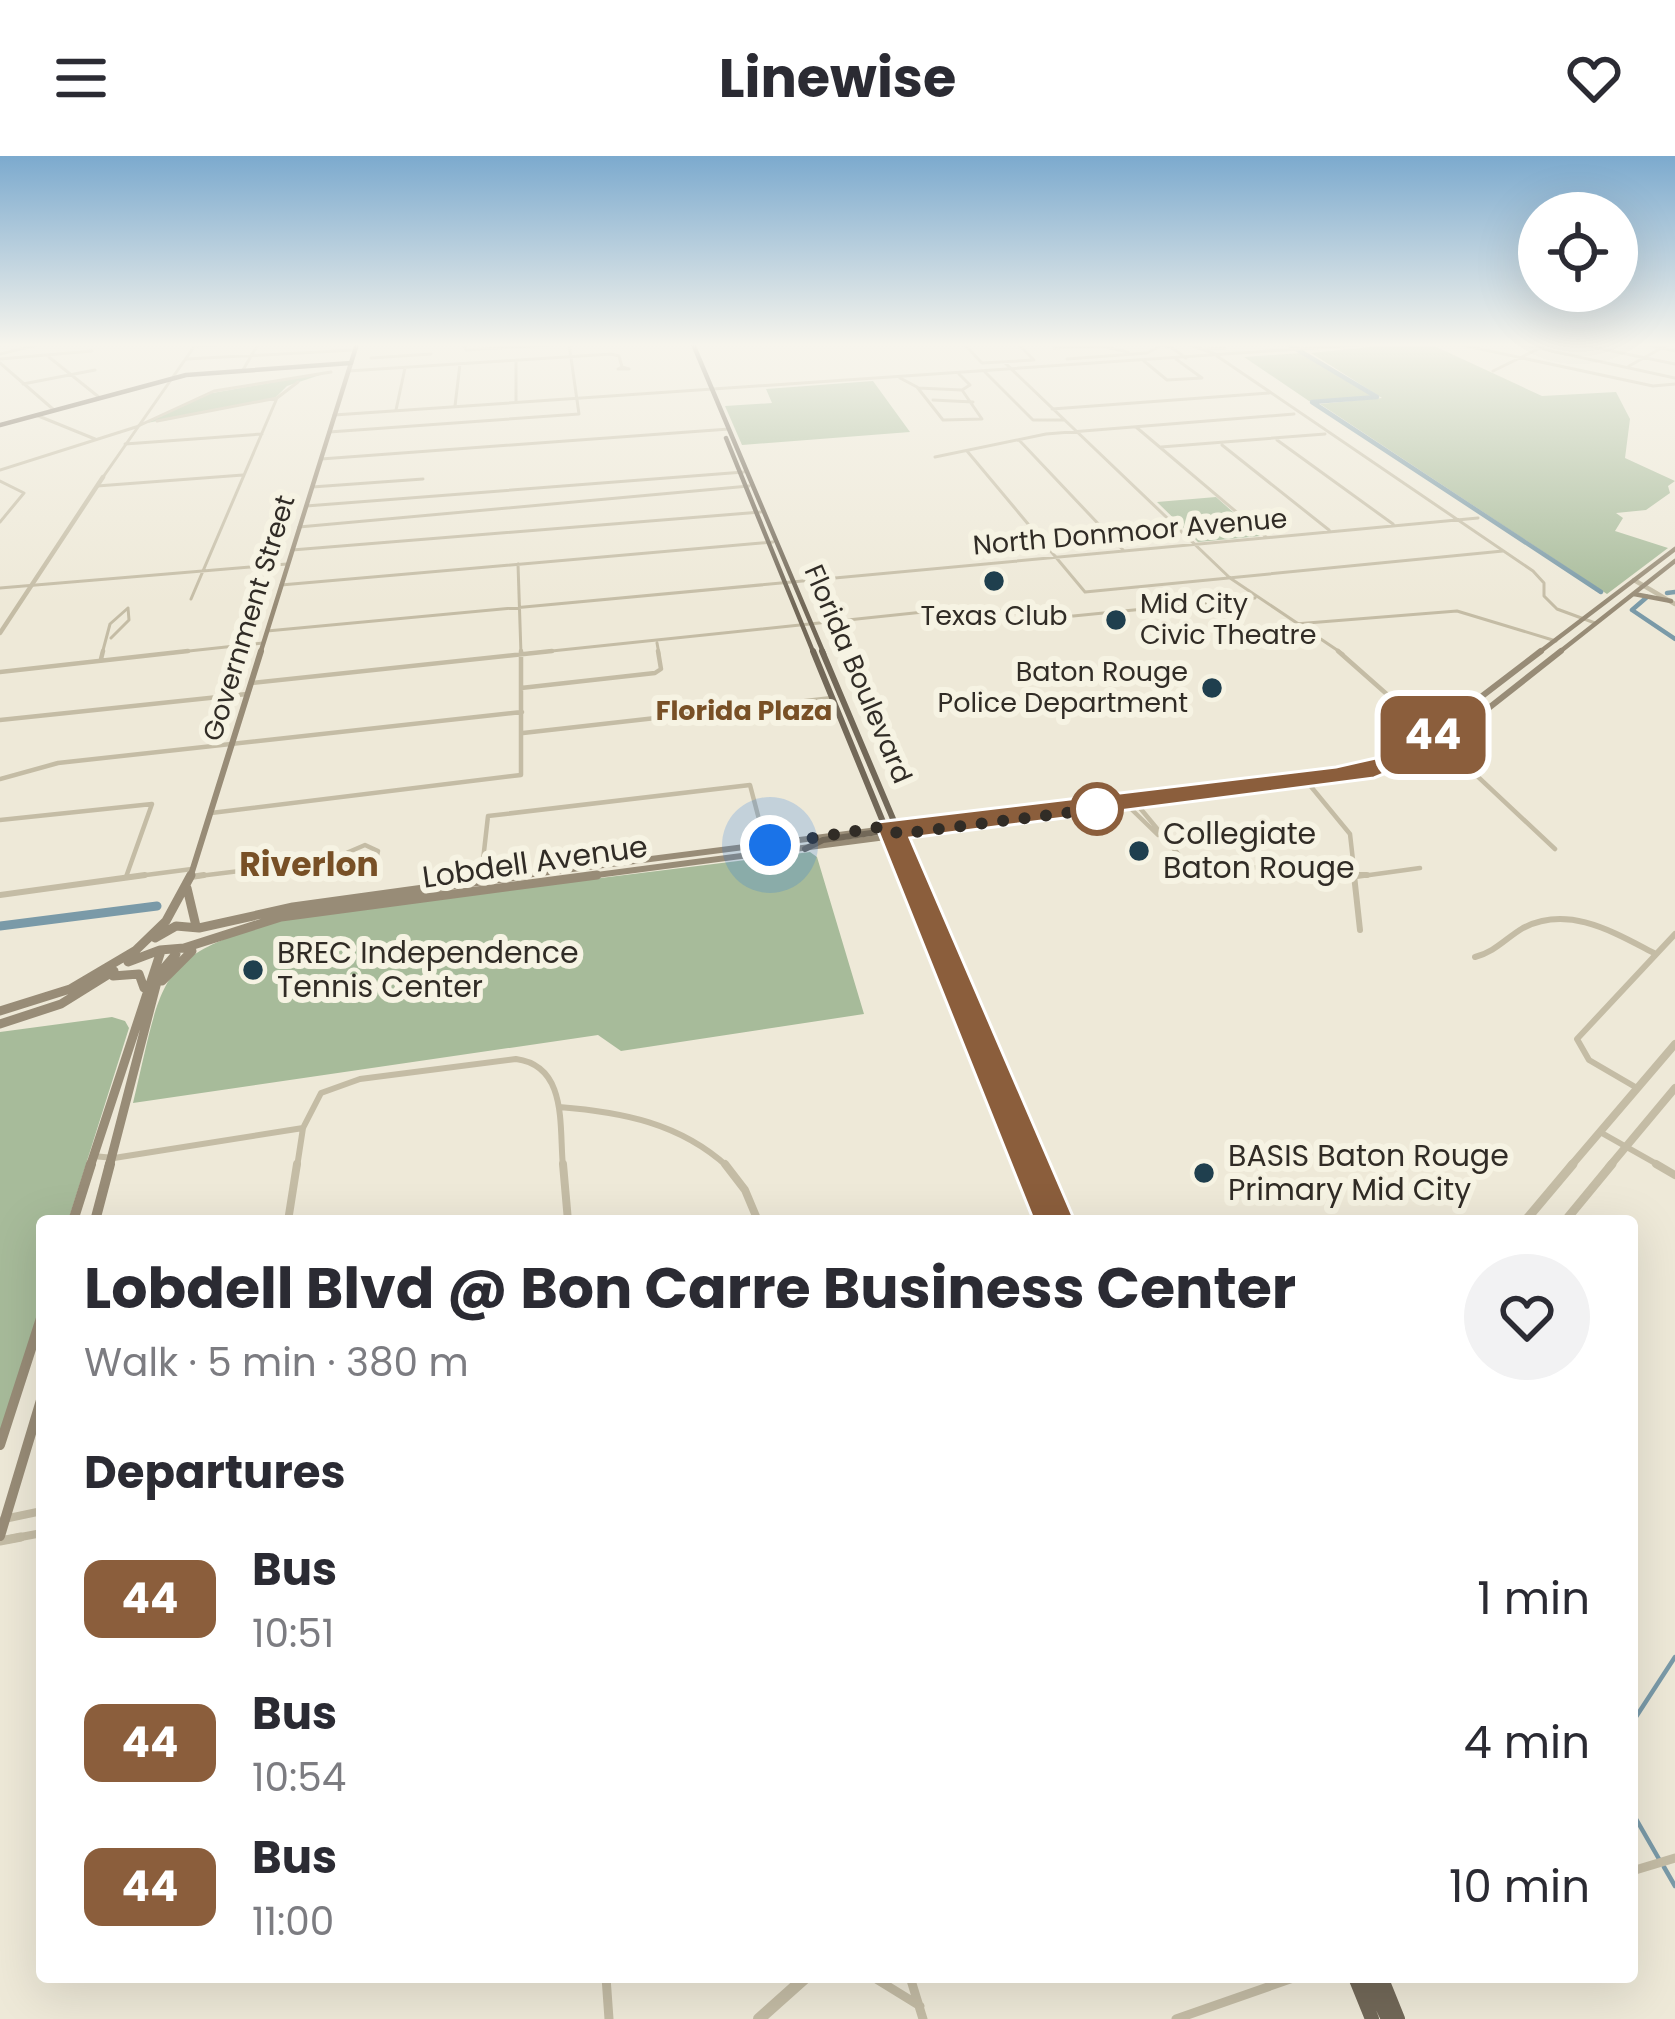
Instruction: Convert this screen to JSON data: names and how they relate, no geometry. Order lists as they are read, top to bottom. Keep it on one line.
{"streets":{"main road":["Government Street","Florida Boulevard","Lobdell Avenue"],"street":["North Donmoor Avenue"]},"crossings":[["North Donmoor Avenue","Government Street"],["North Donmoor Avenue","Florida Boulevard"],["Government Street","Lobdell Avenue"],["Florida Boulevard","Lobdell Avenue"]],"districts":["Florida Plaza","Riverlon"],"places":["Texas Club","Mid City Civic Theatre","Baton Rouge Police Department","Collegiate Baton Rouge","BREC Independence Tennis Center","BASIS Baton Rouge Primary Mid City"],"lines":["bus line 44"],"page":{"header":"Linewise","on_map":"44","heading":[["Lobdell Blvd @ Bon Carre Business Center","Walk · 5 min · 380 m"],"Departures"],"list":[{"mark":"44","name":"Bus","note":"10:51","value":"1 min"},{"mark":"44","name":"Bus","note":"10:54","value":"4 min"},{"mark":"44","name":"Bus","note":"11:00","value":"10 min"}]}}
